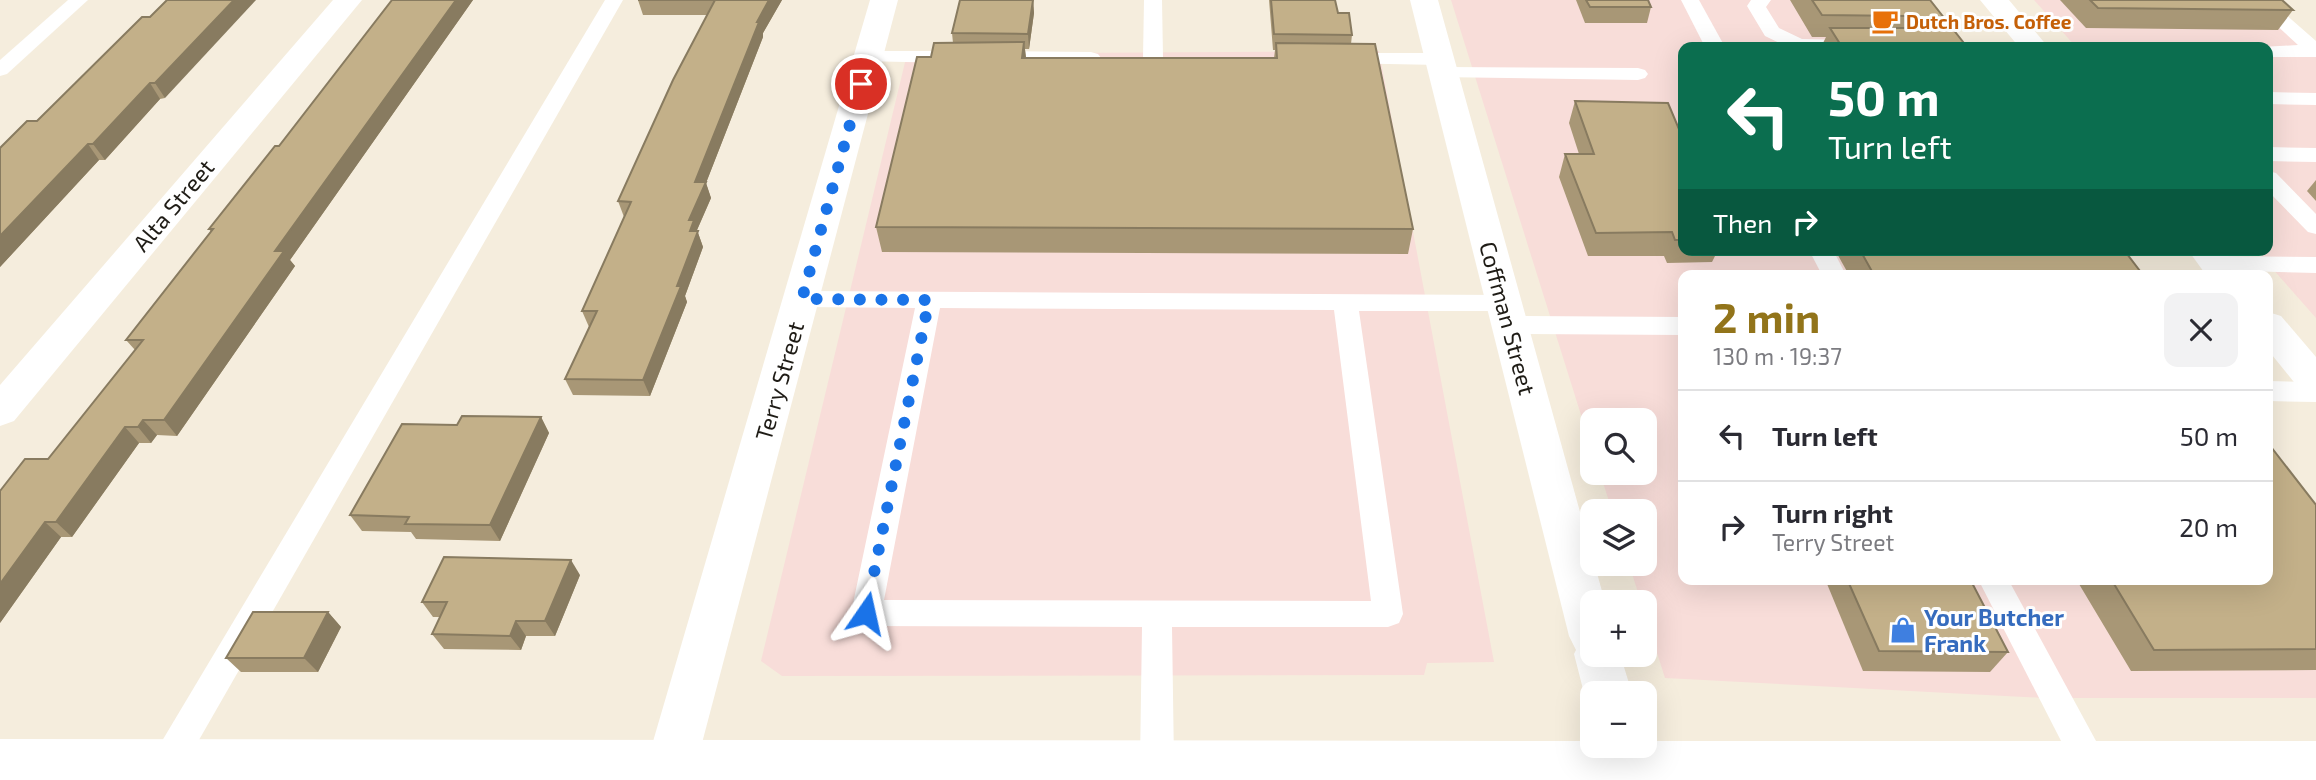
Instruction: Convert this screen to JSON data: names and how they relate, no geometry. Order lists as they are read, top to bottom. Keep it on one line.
{"streets":{"main road":["Alta Street","Coffman Street","Terry Street"]},"places":{"cafe":["Dutch Bros. Coffee"],"shop":["Your Butcher Frank"]},"page":{"turn":["50 m","Turn left"],"then":"Then","heading":["2 min","130 m · 19:37"],"list":[{"name":"Turn left","value":"50 m"},{"name":"Turn right","note":"Terry Street","value":"20 m"}],"map_buttons":["+","−"]}}
